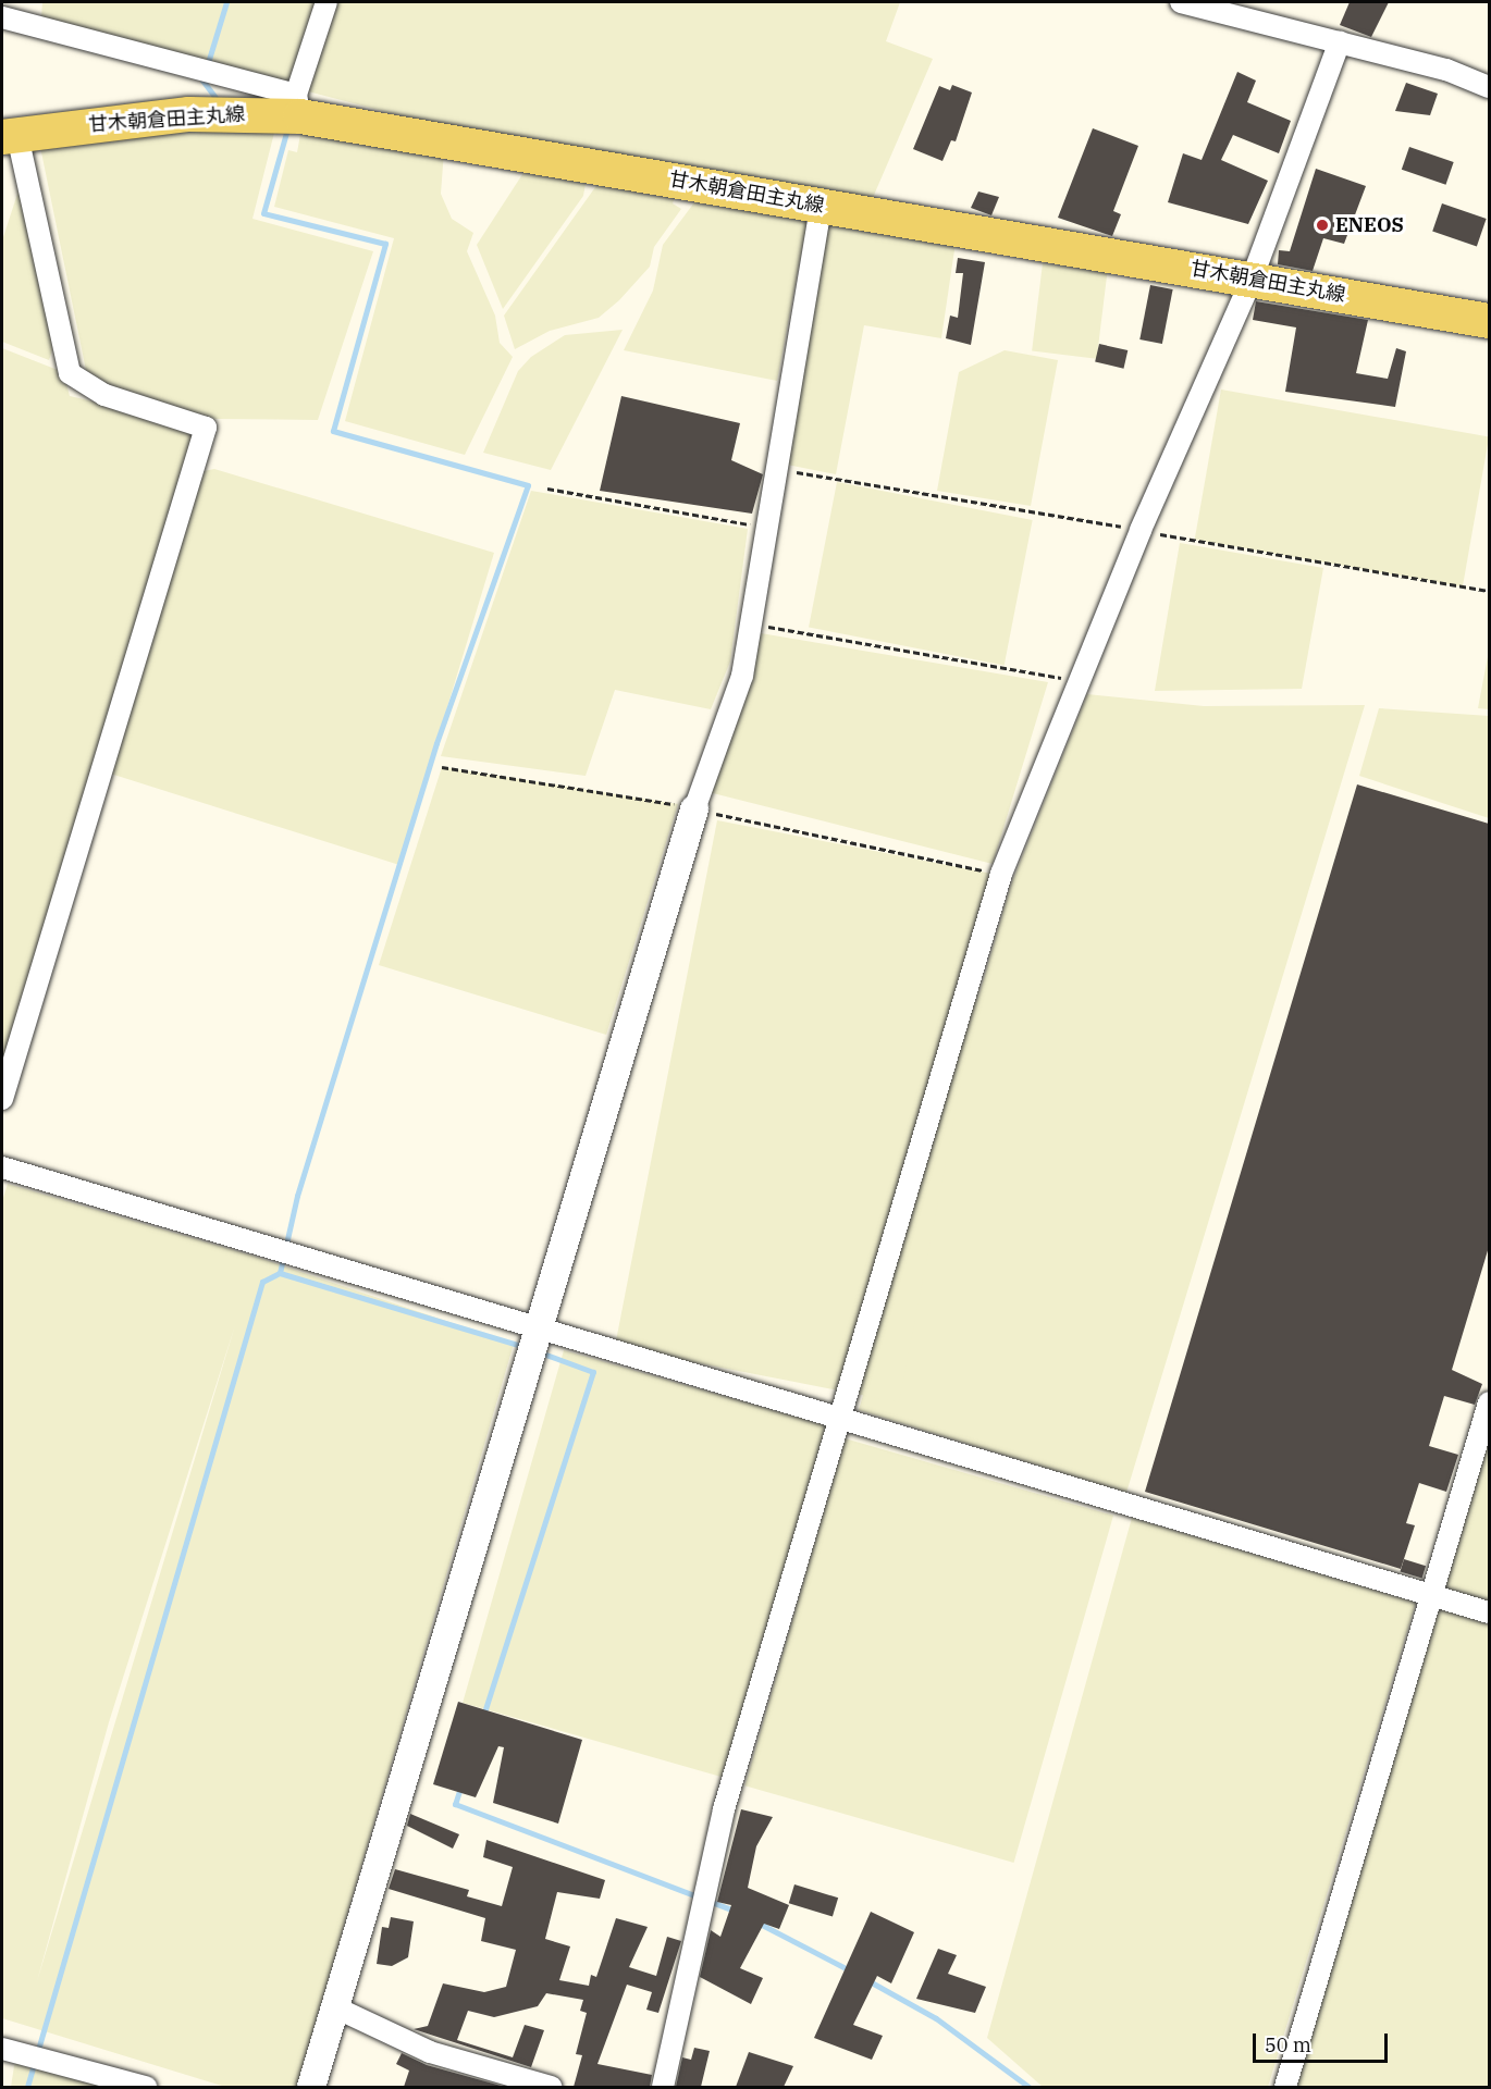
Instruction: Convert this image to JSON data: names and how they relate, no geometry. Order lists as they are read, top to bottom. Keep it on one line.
{"streets":{"main road":["甘木朝倉田主丸線"]},"places":["ENEOS"],"scale_bar":"50 m"}
